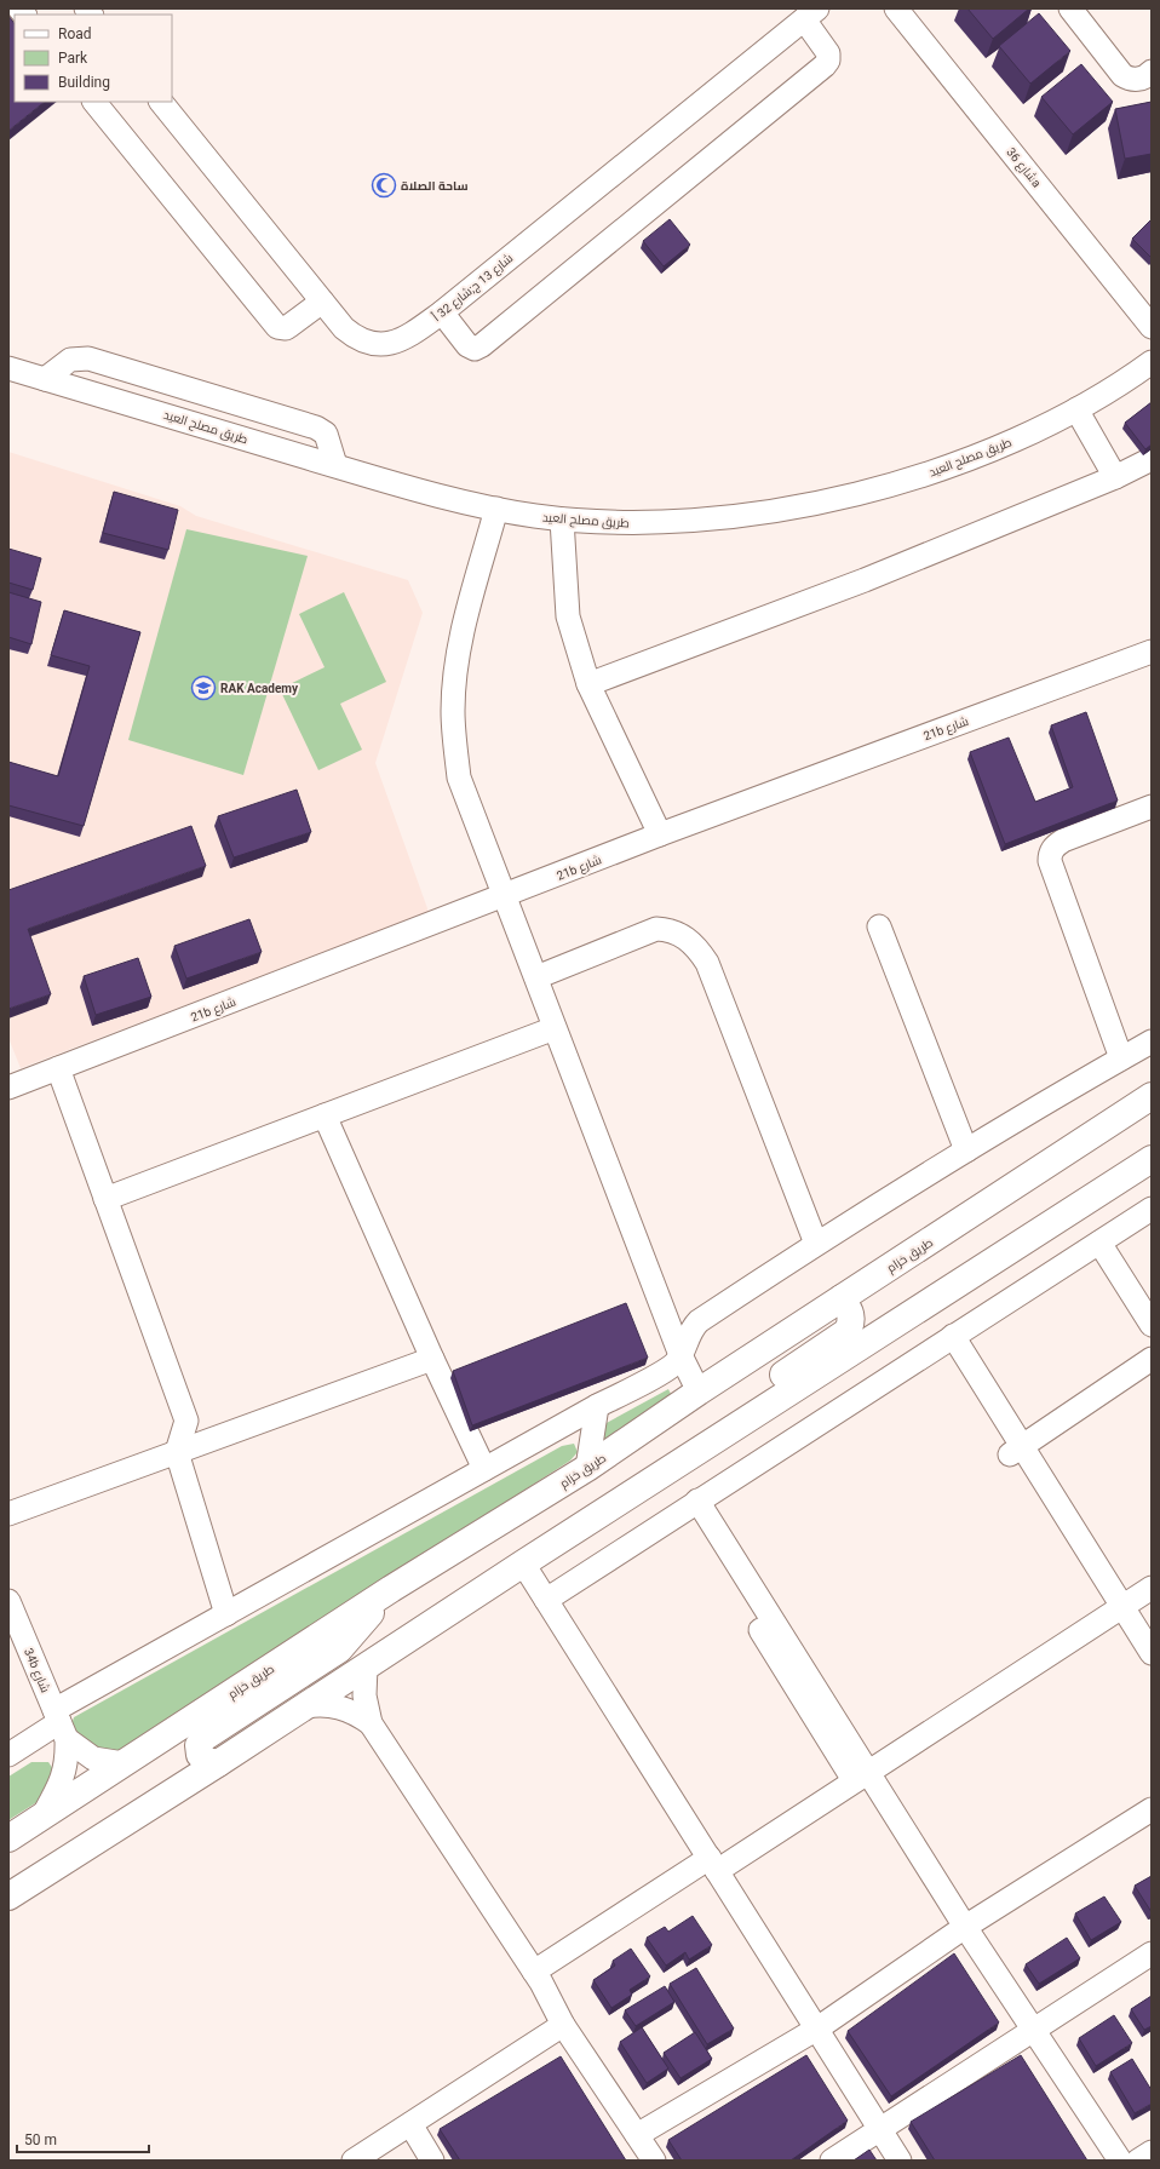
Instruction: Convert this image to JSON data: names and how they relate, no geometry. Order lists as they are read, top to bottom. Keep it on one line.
{"streets":{"main road":["طريق خزام"],"street":["شارع 36a","شارع 13 ج;شارع 32 أ","طريق مصلح العيد","21b شارع","34b شارع"]},"crossings":[["طريق خزام","34b شارع"]],"places":{"mosque":["ساحة الصلاة"],"school or university":["RAK Academy"]},"legend":["Road","Park","Building"],"scale_bar":"50 m"}
